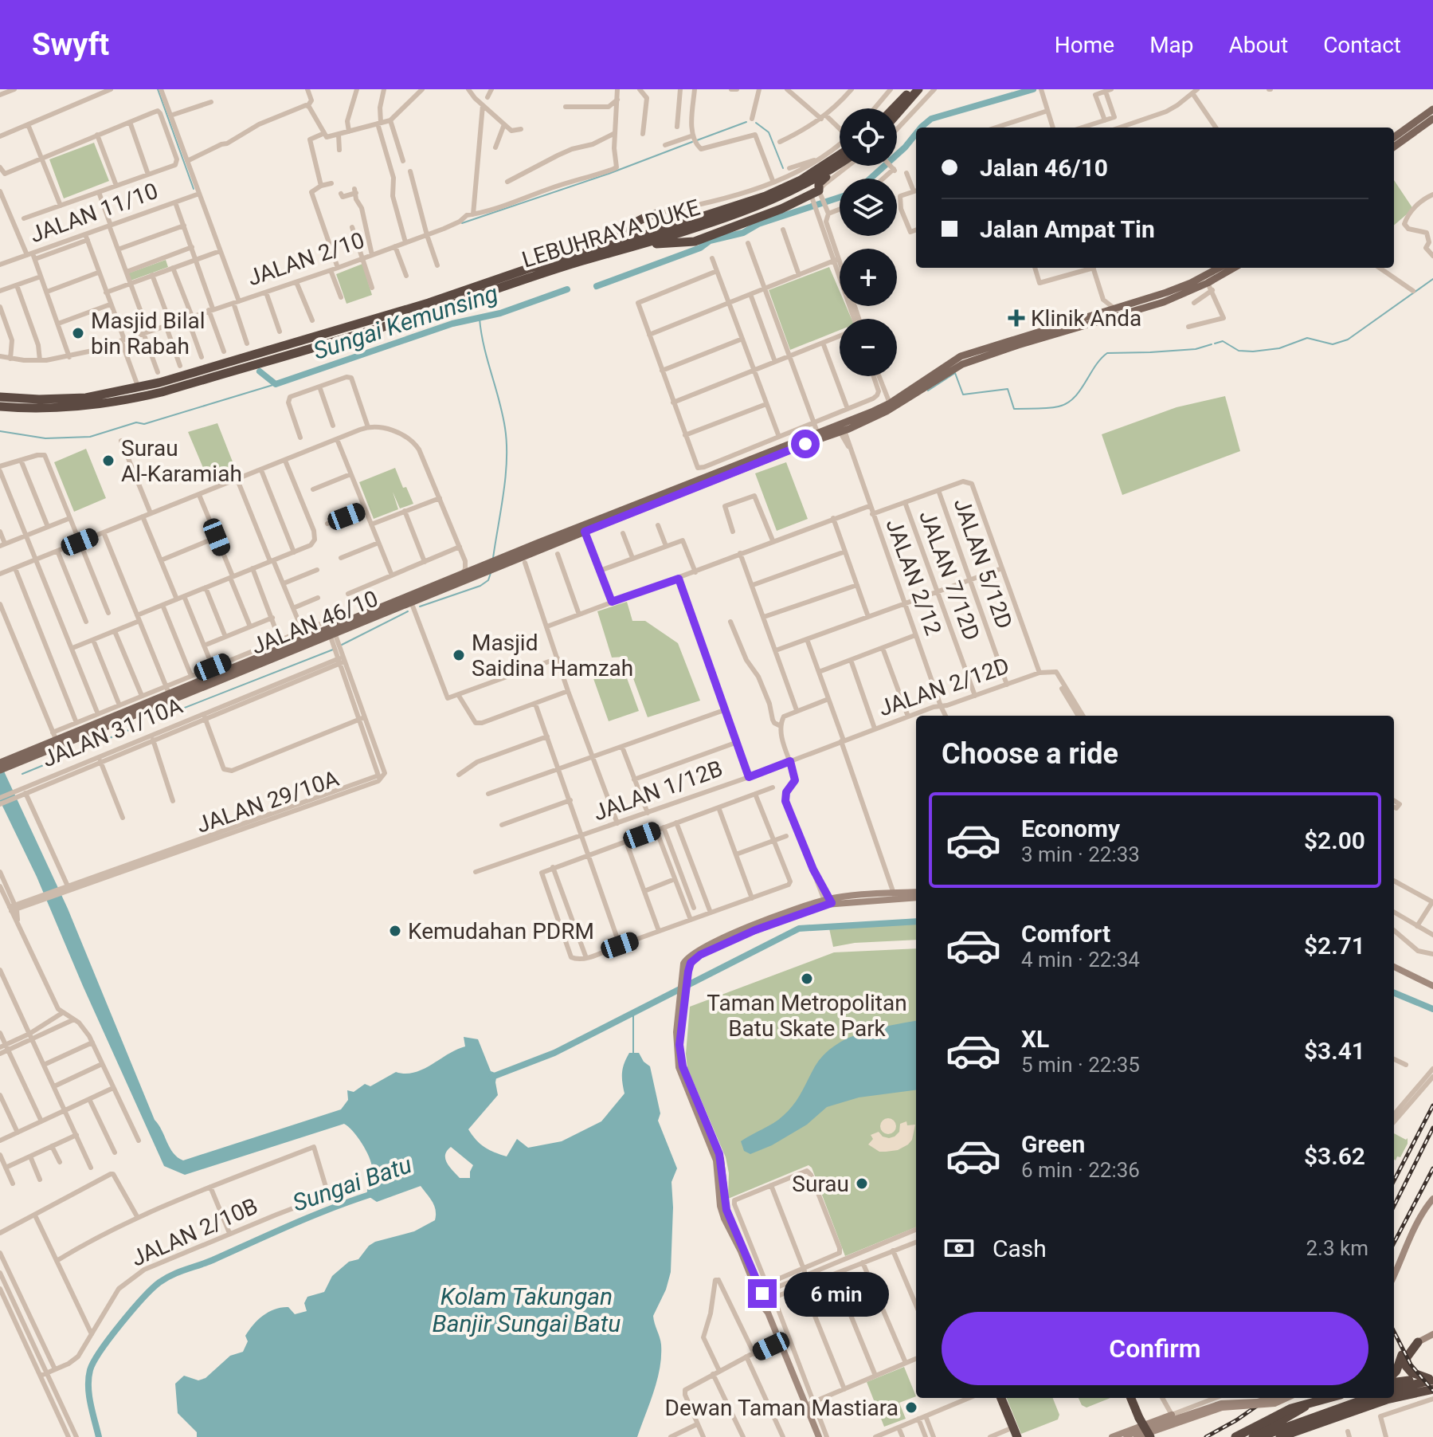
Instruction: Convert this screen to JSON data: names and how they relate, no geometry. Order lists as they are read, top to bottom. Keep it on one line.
{"streets":{"highway":["LEBUHRAYA DUKE"],"main road":["JALAN 46/10"],"street":["JALAN 11/10","JALAN 2/10","JALAN 5/12D","JALAN 7/12D","JALAN 2/12","JALAN 2/12D","JALAN 31/10A","JALAN 1/12B","JALAN 29/10A","JALAN 2/10B"]},"crossings":[["JALAN 5/12D","JALAN 2/12D"],["JALAN 7/12D","JALAN 2/12D"],["JALAN 2/12","JALAN 2/12D"],["JALAN 46/10","JALAN 29/10A"],["JALAN 2/12D","JALAN 1/12B"],["JALAN 31/10A","JALAN 29/10A"]],"water":["Sungai Kemunsing","Sungai Batu","Kolam Takungan Banjir Sungai Batu"],"places":{"health":["Klinik Anda"],"other":["Masjid Bilal bin Rabah","Surau Al-Karamiah","Masjid Saidina Hamzah","Kemudahan PDRM","Taman Metropolitan Batu Skate Park","Surau","Dewan Taman Mastiara"]},"page":{"header":"Swyft","nav":["Home","Map","About","Contact"],"map_buttons":["+","−"],"banner":["Jalan 46/10","Jalan Ampat Tin"],"heading":"Choose a ride","list":[{"name":"Economy","note":"3 min · 22:33","value":"$2.00"},{"name":"Comfort","note":"4 min · 22:34","value":"$2.71"},{"name":"XL","note":"5 min · 22:35","value":"$3.41"},{"name":"Green","note":"6 min · 22:36","value":"$3.62"}],"pay":["Cash","2.3 km"],"bubble":"6 min","buttons":"Confirm"}}
